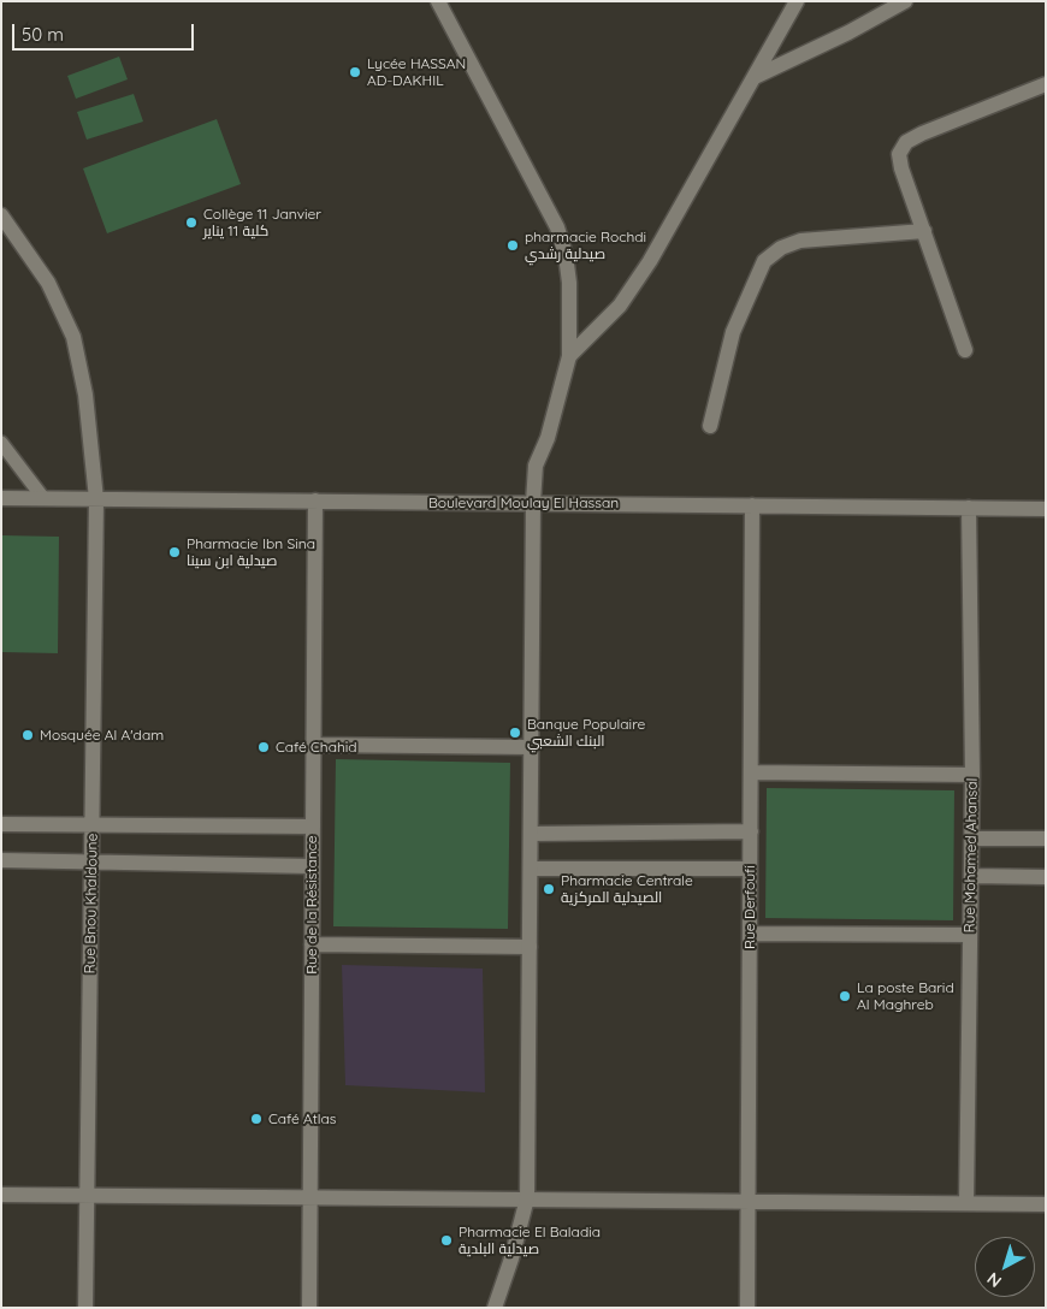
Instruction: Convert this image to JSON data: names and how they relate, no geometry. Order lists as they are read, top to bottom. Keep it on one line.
{"streets":{"street":["Boulevard Moulay El Hassan","Rue Mohamed Ahansal","Rue Bnou Khaldoune","Rue de la Résistance","Rue Derfoufi"]},"crossings":[["Boulevard Moulay El Hassan","Rue Mohamed Ahansal"],["Boulevard Moulay El Hassan","Rue Bnou Khaldoune"],["Boulevard Moulay El Hassan","Rue de la Résistance"],["Boulevard Moulay El Hassan","Rue Derfoufi"]],"places":["Lycée HASSAN AD-DAKHIL","Collège 11 Janvier كلية 11 يناير","pharmacie Rochdi صيدلية رشدي","Pharmacie Ibn Sina صيدلية ابن سينا","Banque Populaire البنك الشعبي","Mosquée Al A'dam","Café Chahid","Pharmacie Centrale الصيدلية المركزية","La poste Barid Al Maghreb","Café Atlas","Pharmacie El Baladia صيدلية البلدية"],"scale_bar":"50 m","north":"bottom left"}
